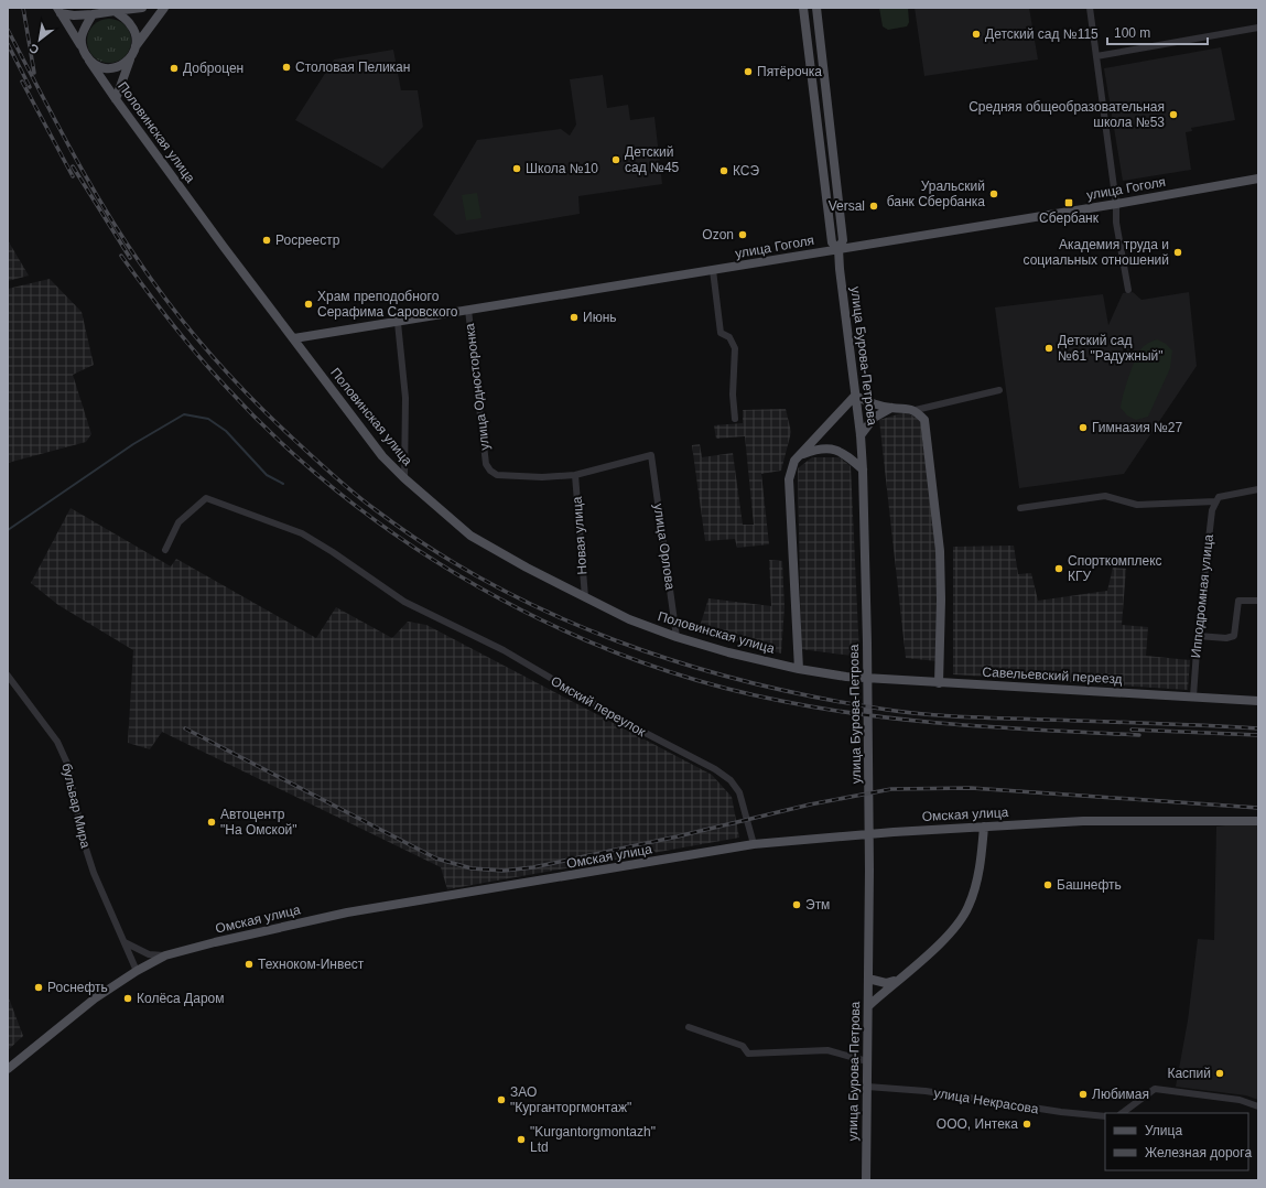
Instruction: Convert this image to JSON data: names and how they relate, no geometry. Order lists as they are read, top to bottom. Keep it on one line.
{"streets":{"main road":["Половинская улица","улица Гоголя","улица Бурова-Петрова","Савельевский переезд","Омская улица"],"street":["улица Односторонка","Новая улица","улица Орлова","Ипподромная улица","Омский переулок","бульвар Мира","улица Некрасова"]},"crossings":[["Половинская улица","улица Гоголя"],["Половинская улица","Новая улица"],["Половинская улица","улица Орлова"],["Половинская улица","Савельевский переезд"],["улица Гоголя","улица Бурова-Петрова"],["улица Гоголя","улица Односторонка"],["улица Бурова-Петрова","улица Некрасова"],["улица Односторонка","Новая улица"],["улица Односторонка","улица Орлова"],["Новая улица","улица Орлова"],["Ипподромная улица","Савельевский переезд"],["Омский переулок","Омская улица"],["бульвар Мира","Омская улица"]],"places":{"other":["Детский сад №115","Столовая Пеликан","Доброцен","Пятёрочка","Средняя общеобразовательная школа №53","Детский сад №45","Школа №10","КСЭ","Уральский банк Сбербанка","Versal","Ozon","Росреестр","Академия труда и социальных отношений","Храм преподобного Серафима Саровского","Июнь","Детский сад №61 \"Радужный\"","Гимназия №27","Спорткомплекс КГУ","Автоцентр \"На Омской\"","Башнефть","Этм","Техноком-Инвест","Роснефть","Колёса Даром","Каспий","Любимая","ЗАО \"Курганторгмонтаж\"","ООО, Интека","\"Kurgantorgmontazh\" Ltd"],"transit":["Сбербанк"]},"legend":["Улица","Железная дорога"],"scale_bar":"100 m","north":"bottom left"}
